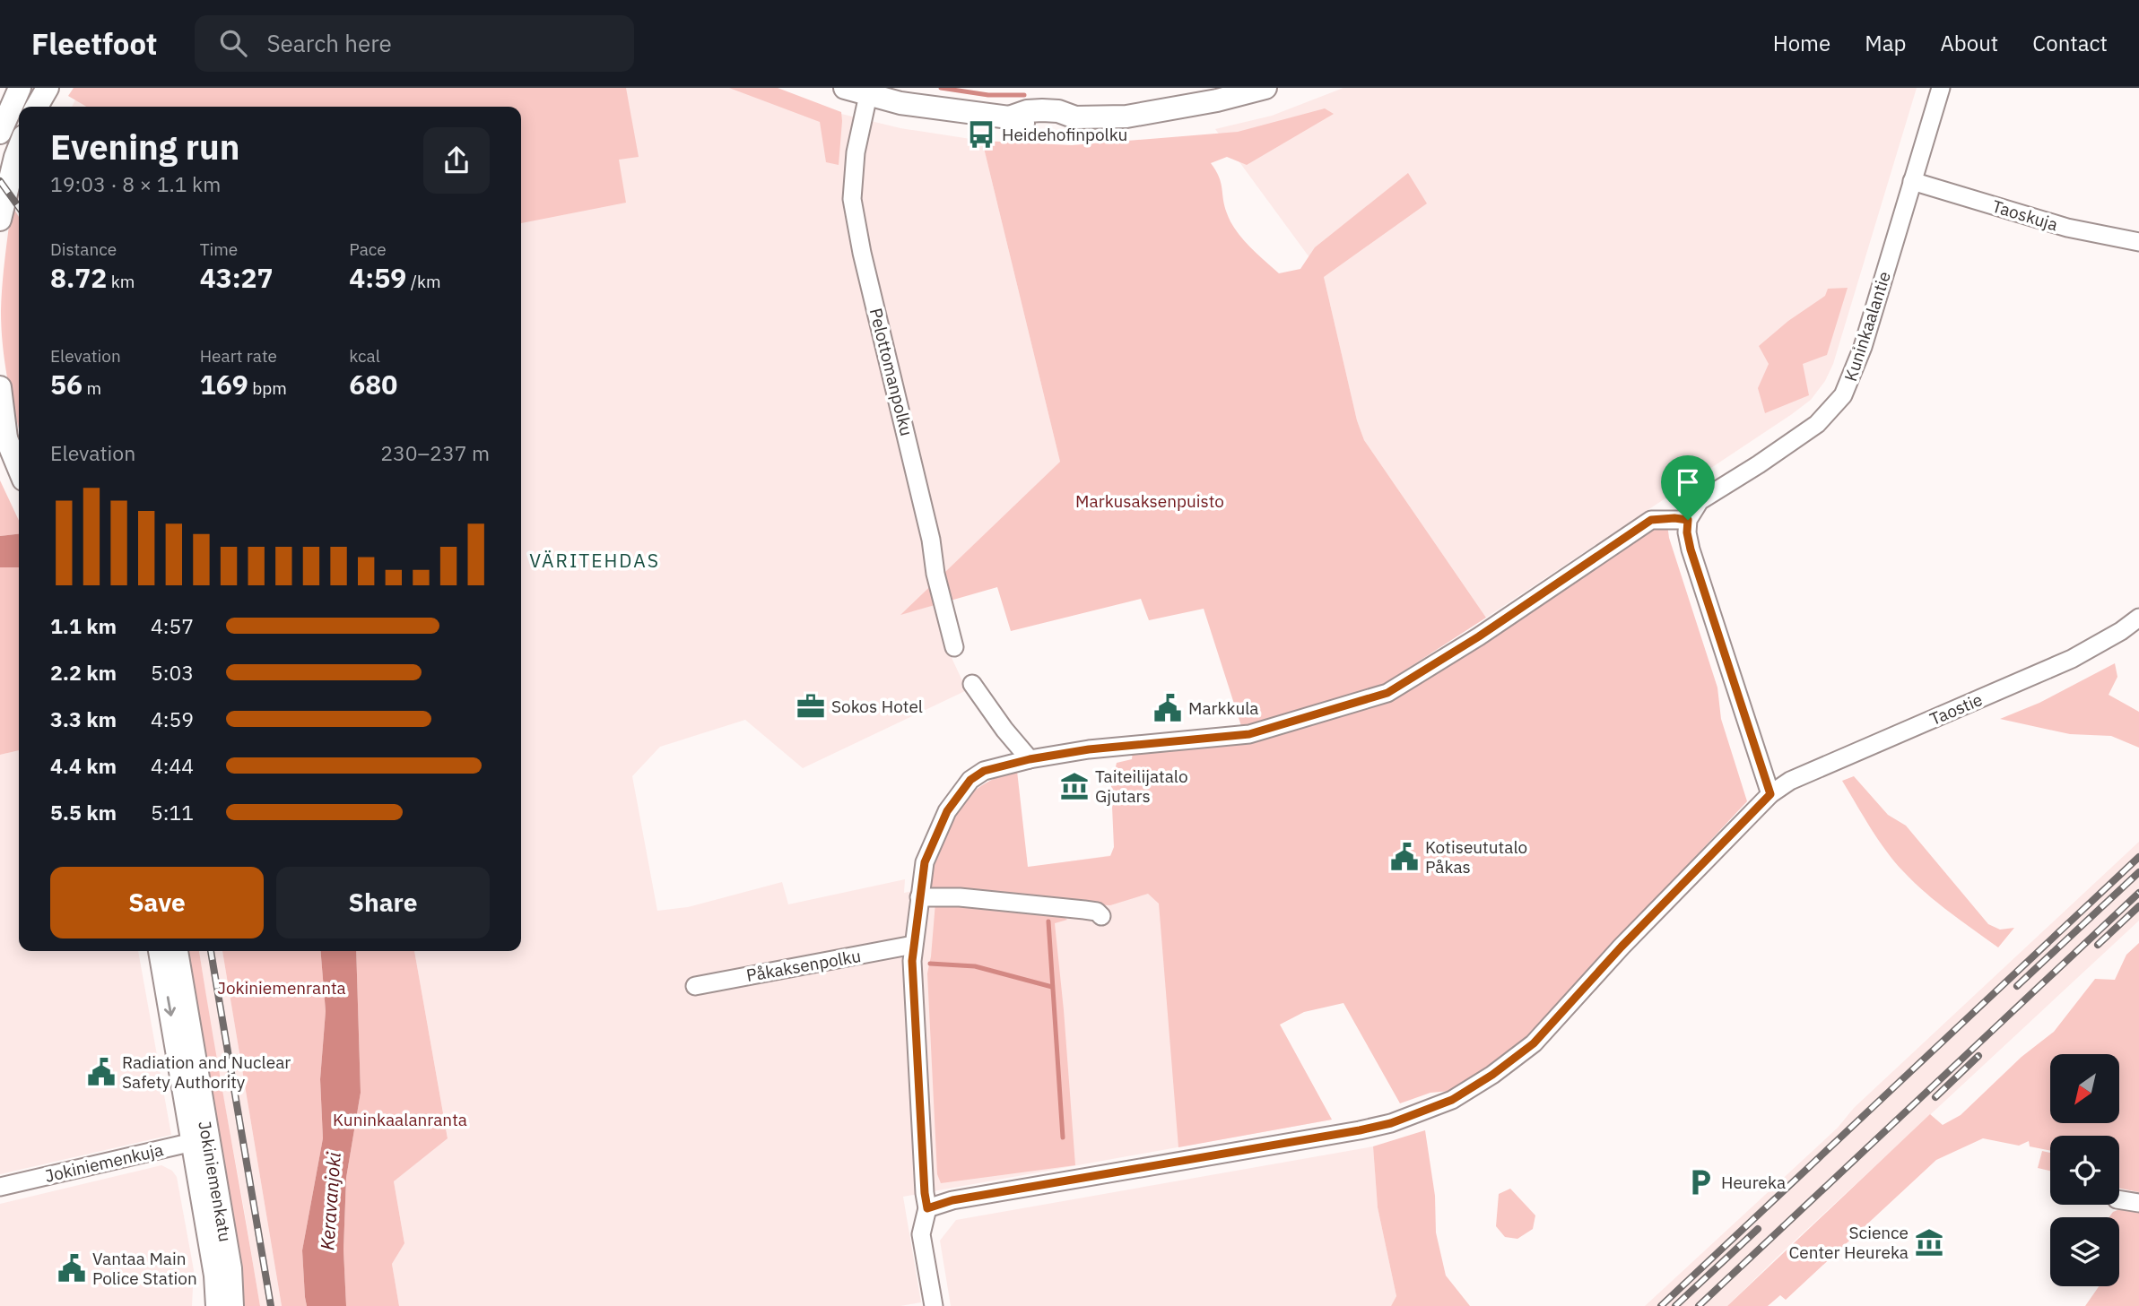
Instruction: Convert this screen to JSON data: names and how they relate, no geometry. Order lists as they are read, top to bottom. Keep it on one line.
{"streets":{"main road":["Jokiniemenkatu"],"street":["Taoskuja","Kuninkaalantie","Pelottomanpolku","Taostie","Påkaksenpolku","Jokiniemenkuja"]},"crossings":[["Taoskuja","Kuninkaalantie"],["Jokiniemenkuja","Jokiniemenkatu"]],"districts":["VÄRITEHDAS"],"water":["Keravanjoki"],"parks":["Markusaksenpuisto","Jokiniemenranta","Kuninkaalanranta"],"places":{"bus stop":["Heidehofinpolku"],"office":["Sokos Hotel"],"public building":["Markkula","Kotiseututalo Påkas","Radiation and Nuclear Safety Authority","Vantaa Main Police Station"],"museum":["Taiteilijatalo Gjutars","Science Center Heureka"],"parking":["Heureka"]},"north":"bottom left","page":{"header":"Fleetfoot","search":"Search here","nav":["Home","Map","About","Contact"],"heading":["Evening run","19:03 · 8 × 1.1 km"],"stats":[["Distance","8.72 km"],["Time","43:27"],["Pace","4:59 /km"],["Elevation","56 m"],["Heart rate","169 bpm"],["kcal","680"]],"chart":["Elevation","230–237 m"],"list":[{"name":"1.1 km","note":"4:57"},{"name":"2.2 km","note":"5:03"},{"name":"3.3 km","note":"4:59"},{"name":"4.4 km","note":"4:44"},{"name":"5.5 km","note":"5:11"}],"buttons":["Save","Share"]}}
